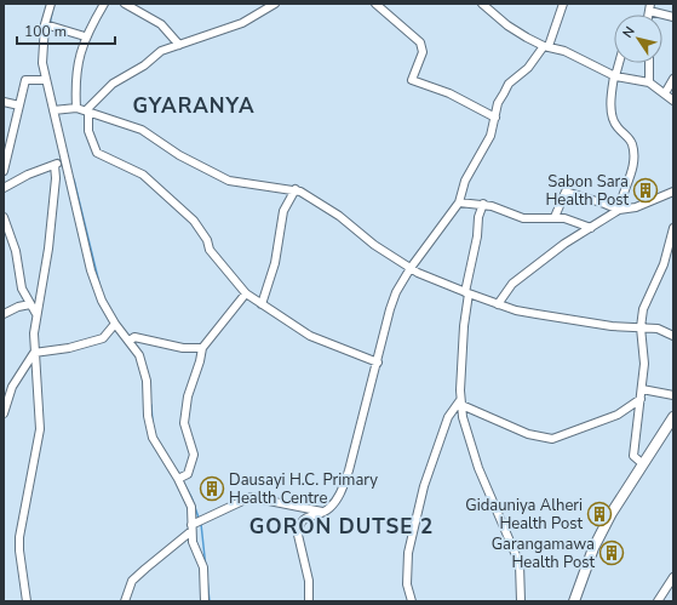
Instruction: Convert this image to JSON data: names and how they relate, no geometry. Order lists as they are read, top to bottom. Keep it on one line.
{"districts":["GYARANYA","GORON DUTSE 2"],"places":{"building":["Sabon Sara Health Post","Dausayi H.C. Primary Health Centre","Gidauniya Alheri Health Post","Garangamawa Health Post"]},"scale_bar":"100 m","north":"top left"}
